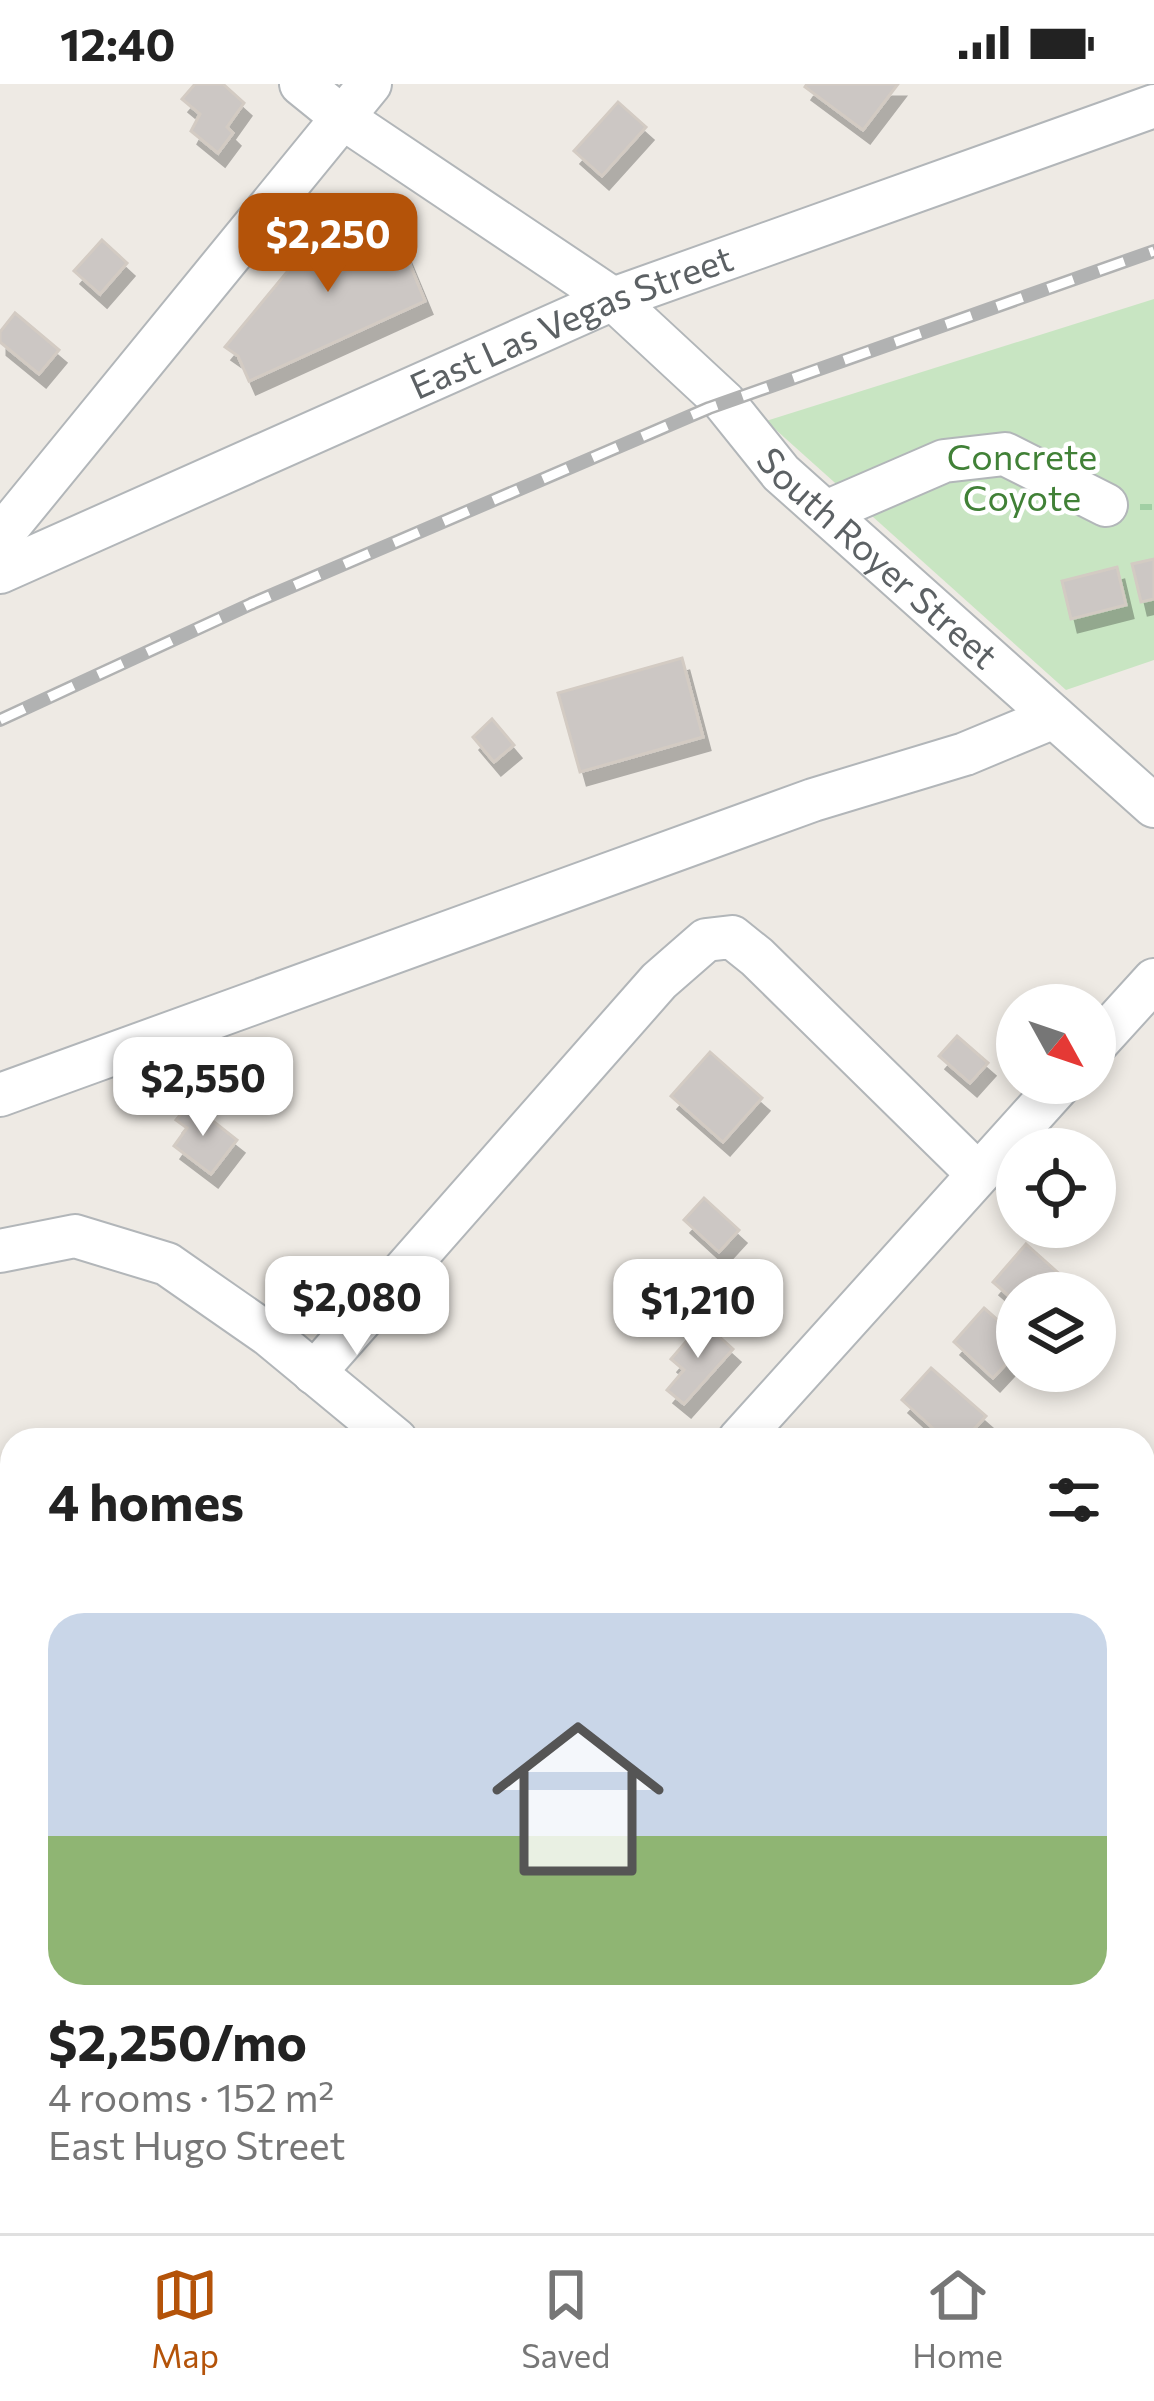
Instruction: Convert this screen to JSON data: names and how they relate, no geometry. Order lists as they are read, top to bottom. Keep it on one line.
{"streets":{"street":["East Las Vegas Street","South Royer Street"]},"crossings":[["East Las Vegas Street","South Royer Street"]],"parks":["Concrete Coyote"],"north":"bottom right","page":{"status":"12:40","price":["$2,250","$2,550","$2,080","$1,210"],"heading":"4 homes","list":[{"name":"$2,250/mo","note":"4 rooms · 152 m² · East Hugo Street"}],"tabs":["Map","Saved","Home"]}}
